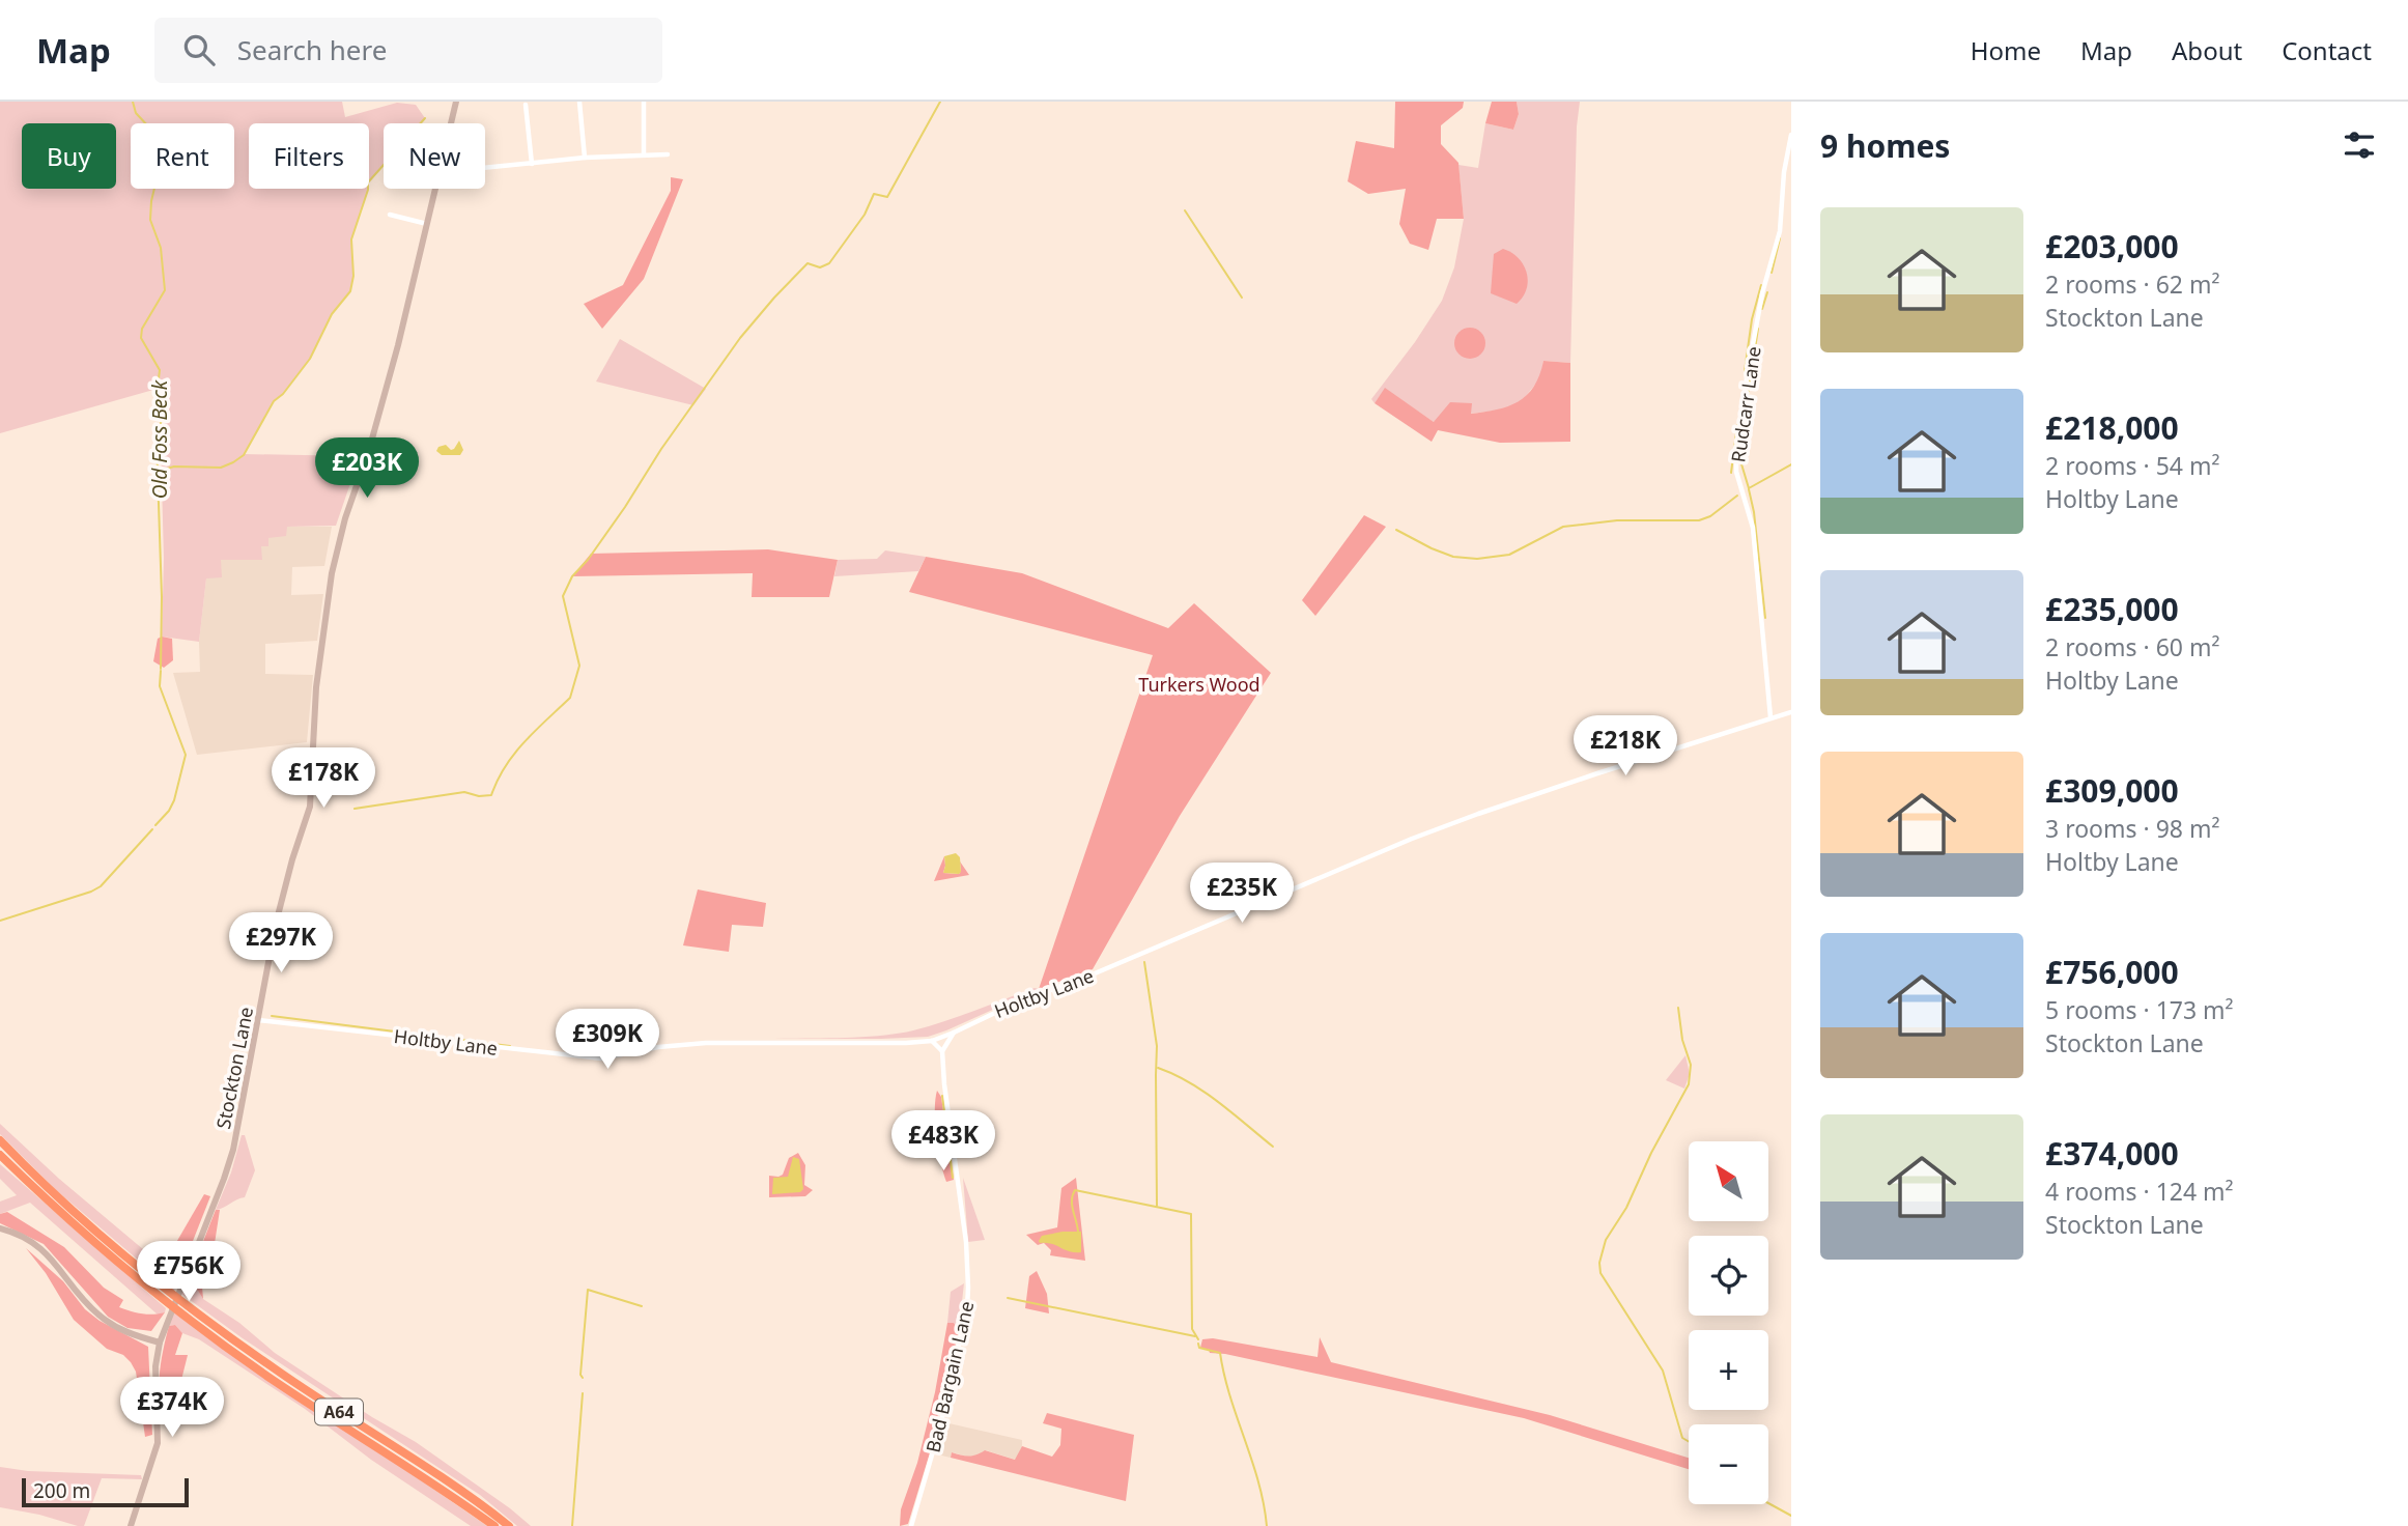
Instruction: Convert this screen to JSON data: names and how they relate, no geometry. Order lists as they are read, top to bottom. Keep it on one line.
{"streets":{"highway":["A64"],"street":["Rudcarr Lane","Holtby Lane","Stockton Lane","Bad Bargain Lane"]},"crossings":[["Rudcarr Lane","Holtby Lane"],["Holtby Lane","Stockton Lane"]],"water":["Old Foss Beck"],"parks":["Turkers Wood"],"scale_bar":"200 m","north":"top left","page":{"header":"Map","search":"Search here","nav":["Home","Map","About","Contact"],"heading":"9 homes","chip":["Buy","Rent","Filters","New"],"list":[{"name":"£203,000","note":"2 rooms · 62 m² · Stockton Lane"},{"name":"£218,000","note":"2 rooms · 54 m² · Holtby Lane"},{"name":"£235,000","note":"2 rooms · 60 m² · Holtby Lane"},{"name":"£309,000","note":"3 rooms · 98 m² · Holtby Lane"},{"name":"£756,000","note":"5 rooms · 173 m² · Stockton Lane"},{"name":"£374,000","note":"4 rooms · 124 m² · Stockton Lane"}],"price":["£203K","£218K","£178K","£235K","£297K","£309K","£483K","£756K","£374K"],"map_buttons":["+","−"],"scale":"200 m"}}
